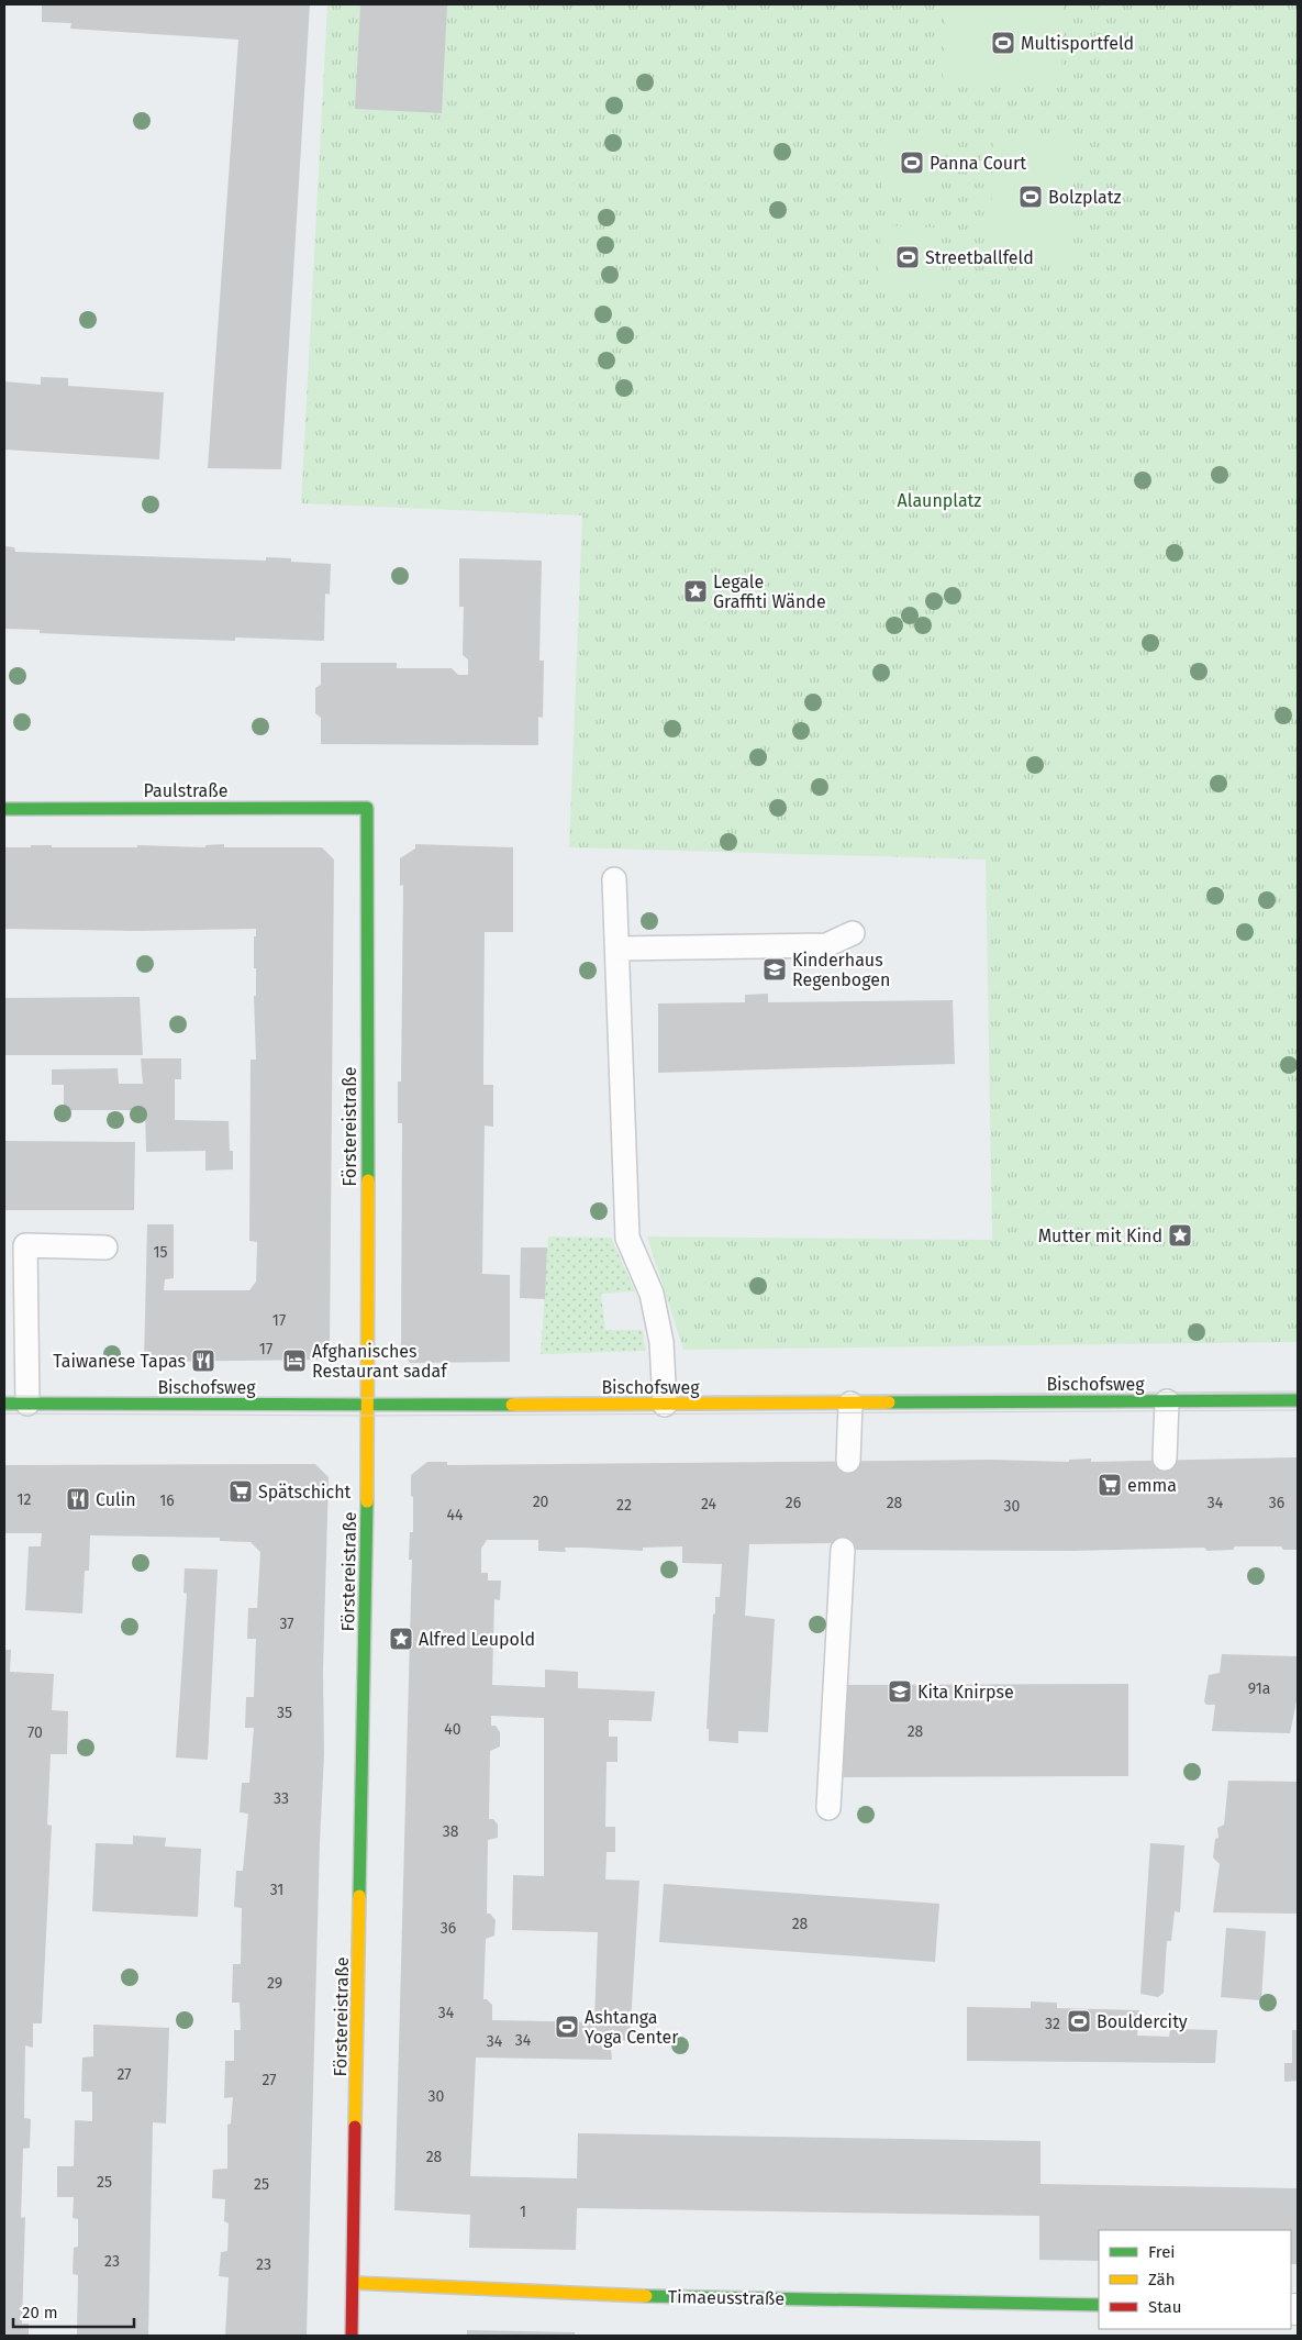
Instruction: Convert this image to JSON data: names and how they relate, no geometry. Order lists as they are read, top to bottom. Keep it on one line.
{"streets":{"street":["Paulstraße","Förstereistraße","Bischofsweg","Timaeusstraße"]},"crossings":[["Paulstraße","Förstereistraße"],["Förstereistraße","Bischofsweg"],["Förstereistraße","Timaeusstraße"]],"parks":["Alaunplatz"],"places":{"sports":["Multisportfeld","Panna Court","Bolzplatz","Streetballfeld","Bouldercity","Ashtanga Yoga Center"],"place":["Legale Graffiti Wände","Mutter mit Kind","Alfred Leupold"],"school or university":["Kinderhaus Regenbogen","Kita Knirpse"],"restaurant":["Taiwanese Tapas","Culin"],"hotel":["Afghanisches Restaurant sadaf"],"supermarket":["emma","Spätschicht"]},"house_numbers":["15","17","17","12","16","20","26","28","34","36","24","22","30","44","37","91a","35","40","28","70","33","38","31","28","36","29","34","32","34","34","27","27","30","28","25","25","1","23","23"],"legend":["Frei","Zäh","Stau"],"scale_bar":"20 m"}
